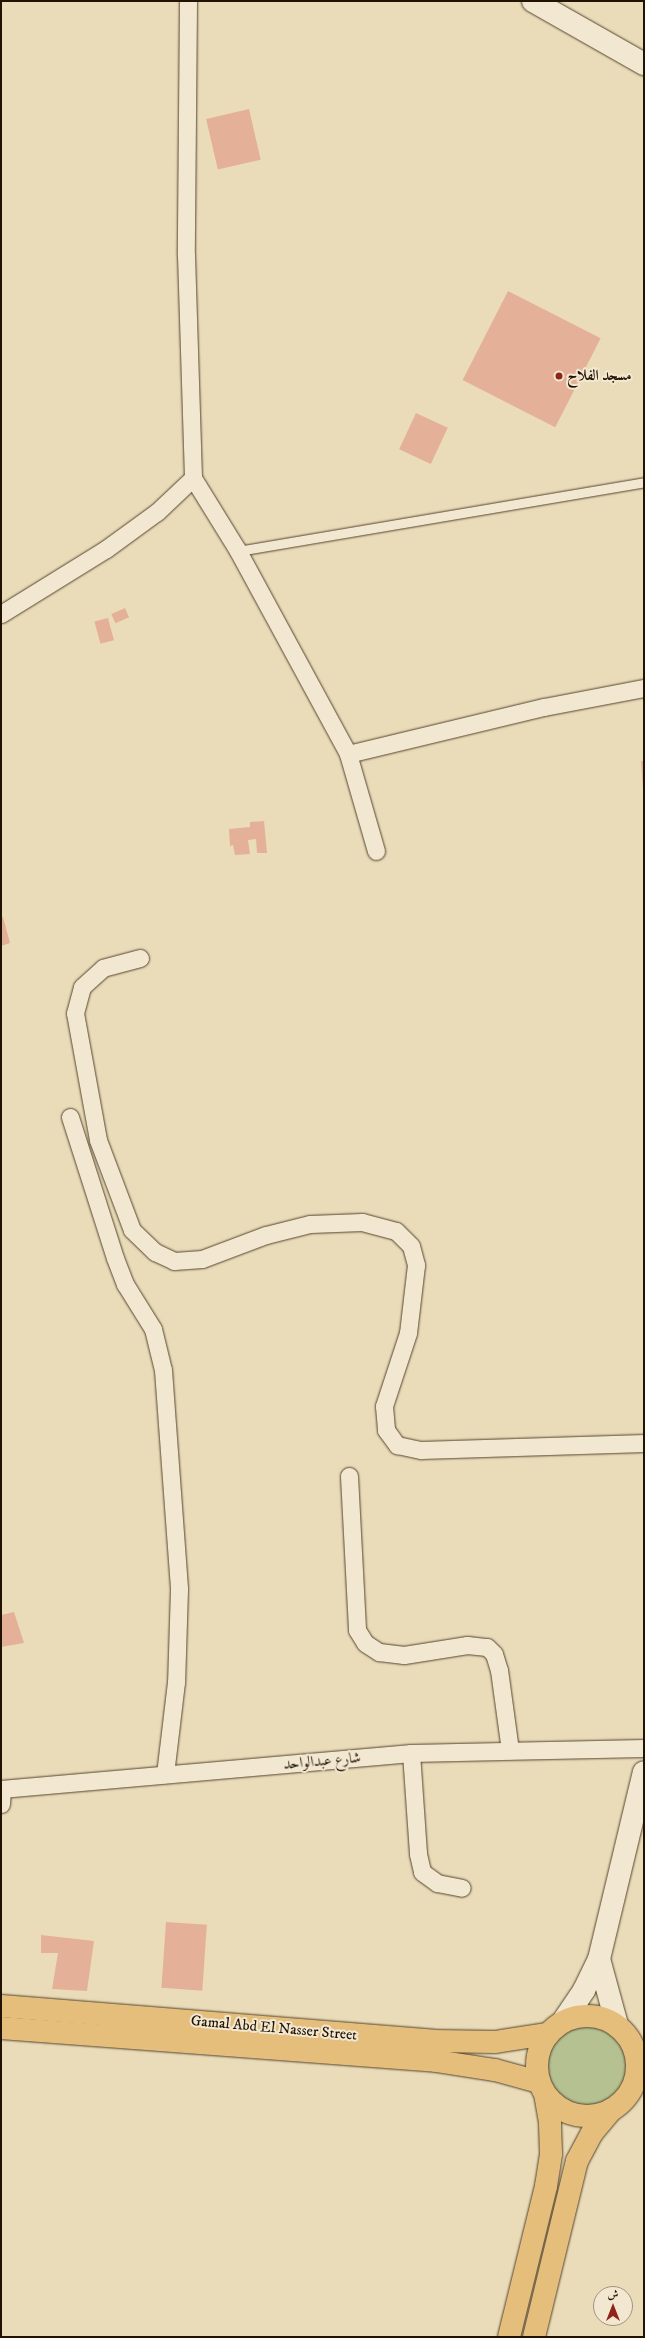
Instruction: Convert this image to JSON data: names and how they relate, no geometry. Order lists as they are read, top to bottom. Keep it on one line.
{"streets":{"main road":["Gamal Abd El Nasser Street"],"street":["شارع عبدالواحد"]},"places":["مسجد الفلاح"],"north":"top"}
